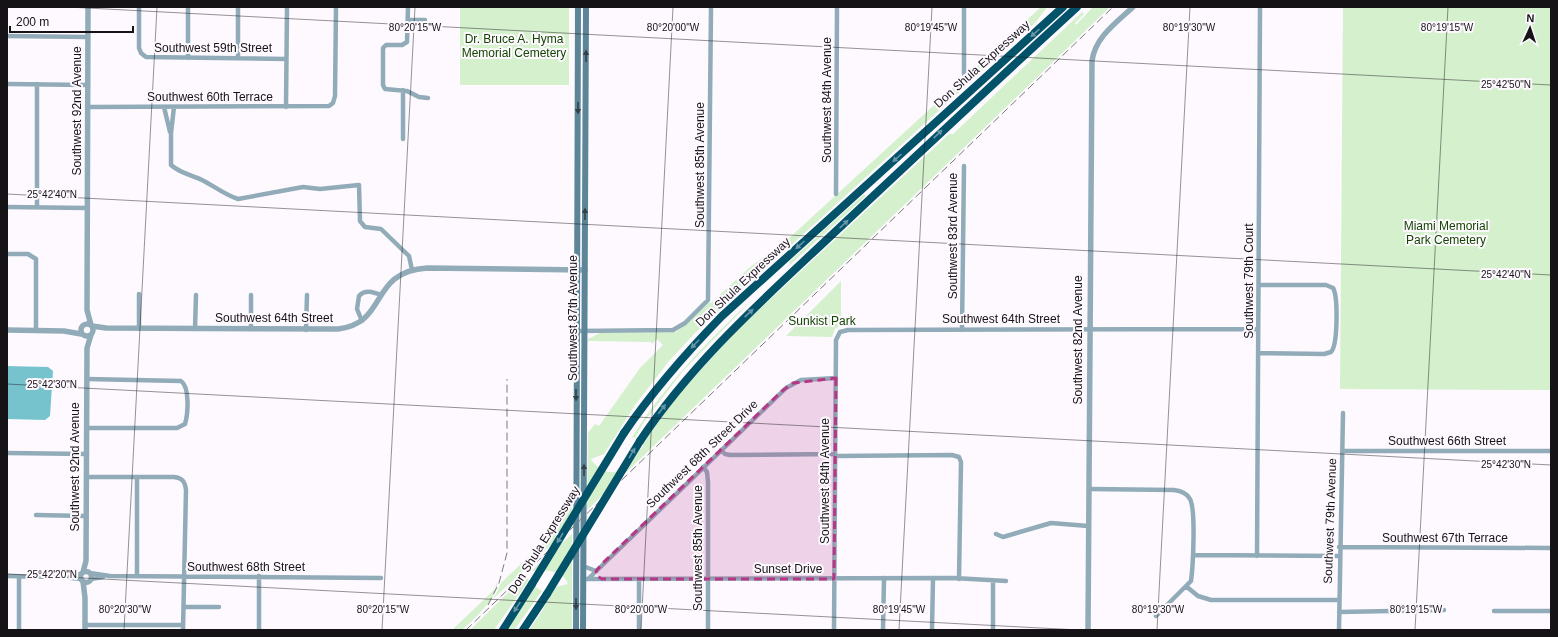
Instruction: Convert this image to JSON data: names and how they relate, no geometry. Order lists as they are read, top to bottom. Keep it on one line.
{"streets":{"highway":["Don Shula Expressway"],"main road":["Southwest 87th Avenue"],"street":["Southwest 59th Street","Southwest 60th Terrace","Southwest 84th Avenue","Southwest 92nd Avenue","Southwest 85th Avenue","Southwest 83rd Avenue","Southwest 79th Court","Southwest 64th Street","Southwest 82nd Avenue","Southwest 66th Street","Southwest 68th Street Drive","Southwest 79th Avenue","Southwest 67th Terrace","Southwest 68th Street","Sunset Drive"]},"crossings":[["Southwest 60th Terrace","Southwest 92nd Avenue"],["Southwest 84th Avenue","Southwest 64th Street"],["Southwest 84th Avenue","Southwest 68th Street Drive"],["Southwest 84th Avenue","Sunset Drive"],["Southwest 92nd Avenue","Southwest 64th Street"],["Southwest 92nd Avenue","Southwest 68th Street"],["Southwest 85th Avenue","Southwest 87th Avenue"],["Southwest 85th Avenue","Southwest 68th Street Drive"],["Southwest 85th Avenue","Sunset Drive"],["Southwest 83rd Avenue","Southwest 64th Street"],["Southwest 79th Court","Southwest 64th Street"],["Southwest 64th Street","Southwest 87th Avenue"],["Southwest 64th Street","Southwest 82nd Avenue"],["Southwest 87th Avenue","Southwest 68th Street Drive"],["Southwest 87th Avenue","Sunset Drive"],["Southwest 66th Street","Southwest 79th Avenue"],["Southwest 68th Street Drive","Sunset Drive"],["Southwest 79th Avenue","Southwest 67th Terrace"]],"parks":["Dr. Bruce A. Hyma Memorial Cemetery","Miami Memorial Park Cemetery","Sunkist Park"],"scale_bar":"200 m","north":"top","coordinates":["80°20'15\"W","80°20'00\"W","80°19'45\"W","80°19'30\"W","80°19'15\"W","25°42'50\"N","25°42'40\"N","25°42'30\"N","25°42'20\"N","80°20'30\"W"]}
